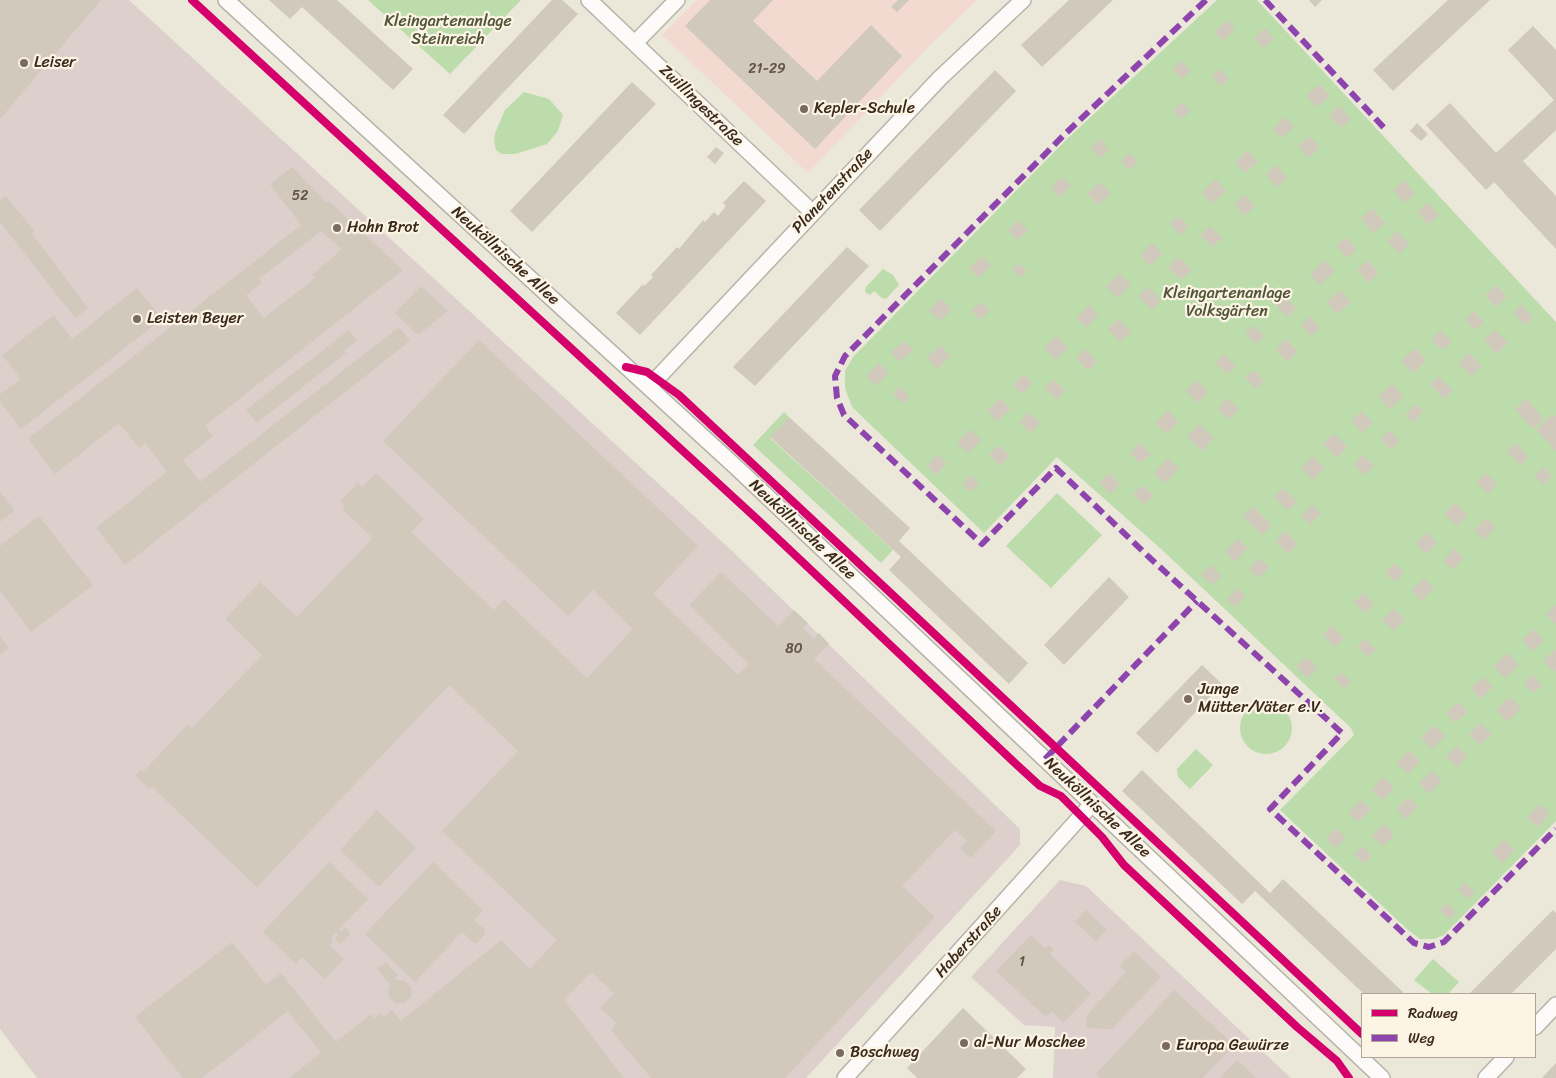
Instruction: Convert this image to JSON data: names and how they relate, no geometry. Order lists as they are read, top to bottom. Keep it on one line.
{"streets":{"street":["Zwillingestraße","Planetenstraße","Neuköllnische Allee","Haberstraße"]},"crossings":[["Zwillingestraße","Planetenstraße"],["Planetenstraße","Neuköllnische Allee"],["Neuköllnische Allee","Haberstraße"]],"parks":["Kleingartenanlage Steinreich","Kleingartenanlage Volksgärten"],"places":["Leiser","Kepler-Schule","Hohn Brot","Leisten Beyer","Junge Mütter/Väter e.V.","al-Nur Moschee","Europa Gewürze","Boschweg"],"house_numbers":["21-29","52","80","1"],"legend":["Radweg","Weg"]}
